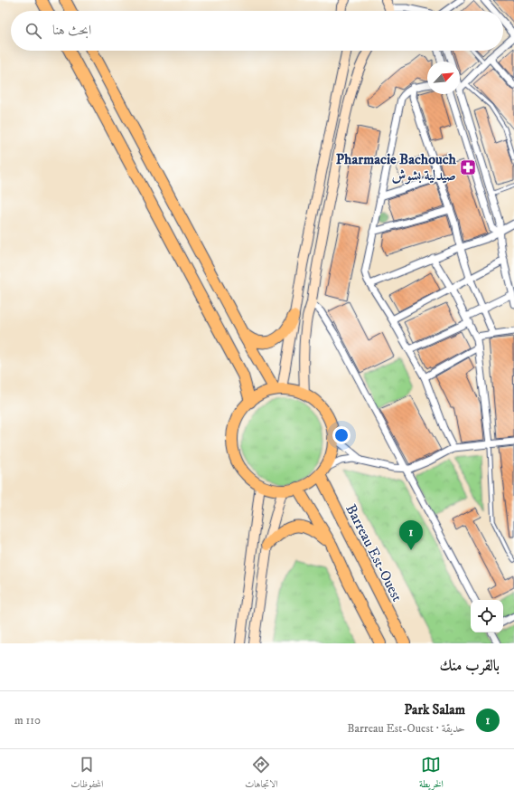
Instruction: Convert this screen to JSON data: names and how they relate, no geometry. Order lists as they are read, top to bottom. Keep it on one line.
{"streets":{"main road":["Barreau Est-Ouest"]},"places":{"pharmacy":["Pharmacie Bachouch صيدلية بشوش"]},"north":"top right","page":{"search":"ابحث هنا","pins":"1","heading":"بالقرب منك","list":[{"mark":"1","name":"Park Salam","note":"حديقة · Barreau Est-Ouest","value":"110 m"}],"nav":["الخريطة","الاتجاهات","المحفوظات"]}}
